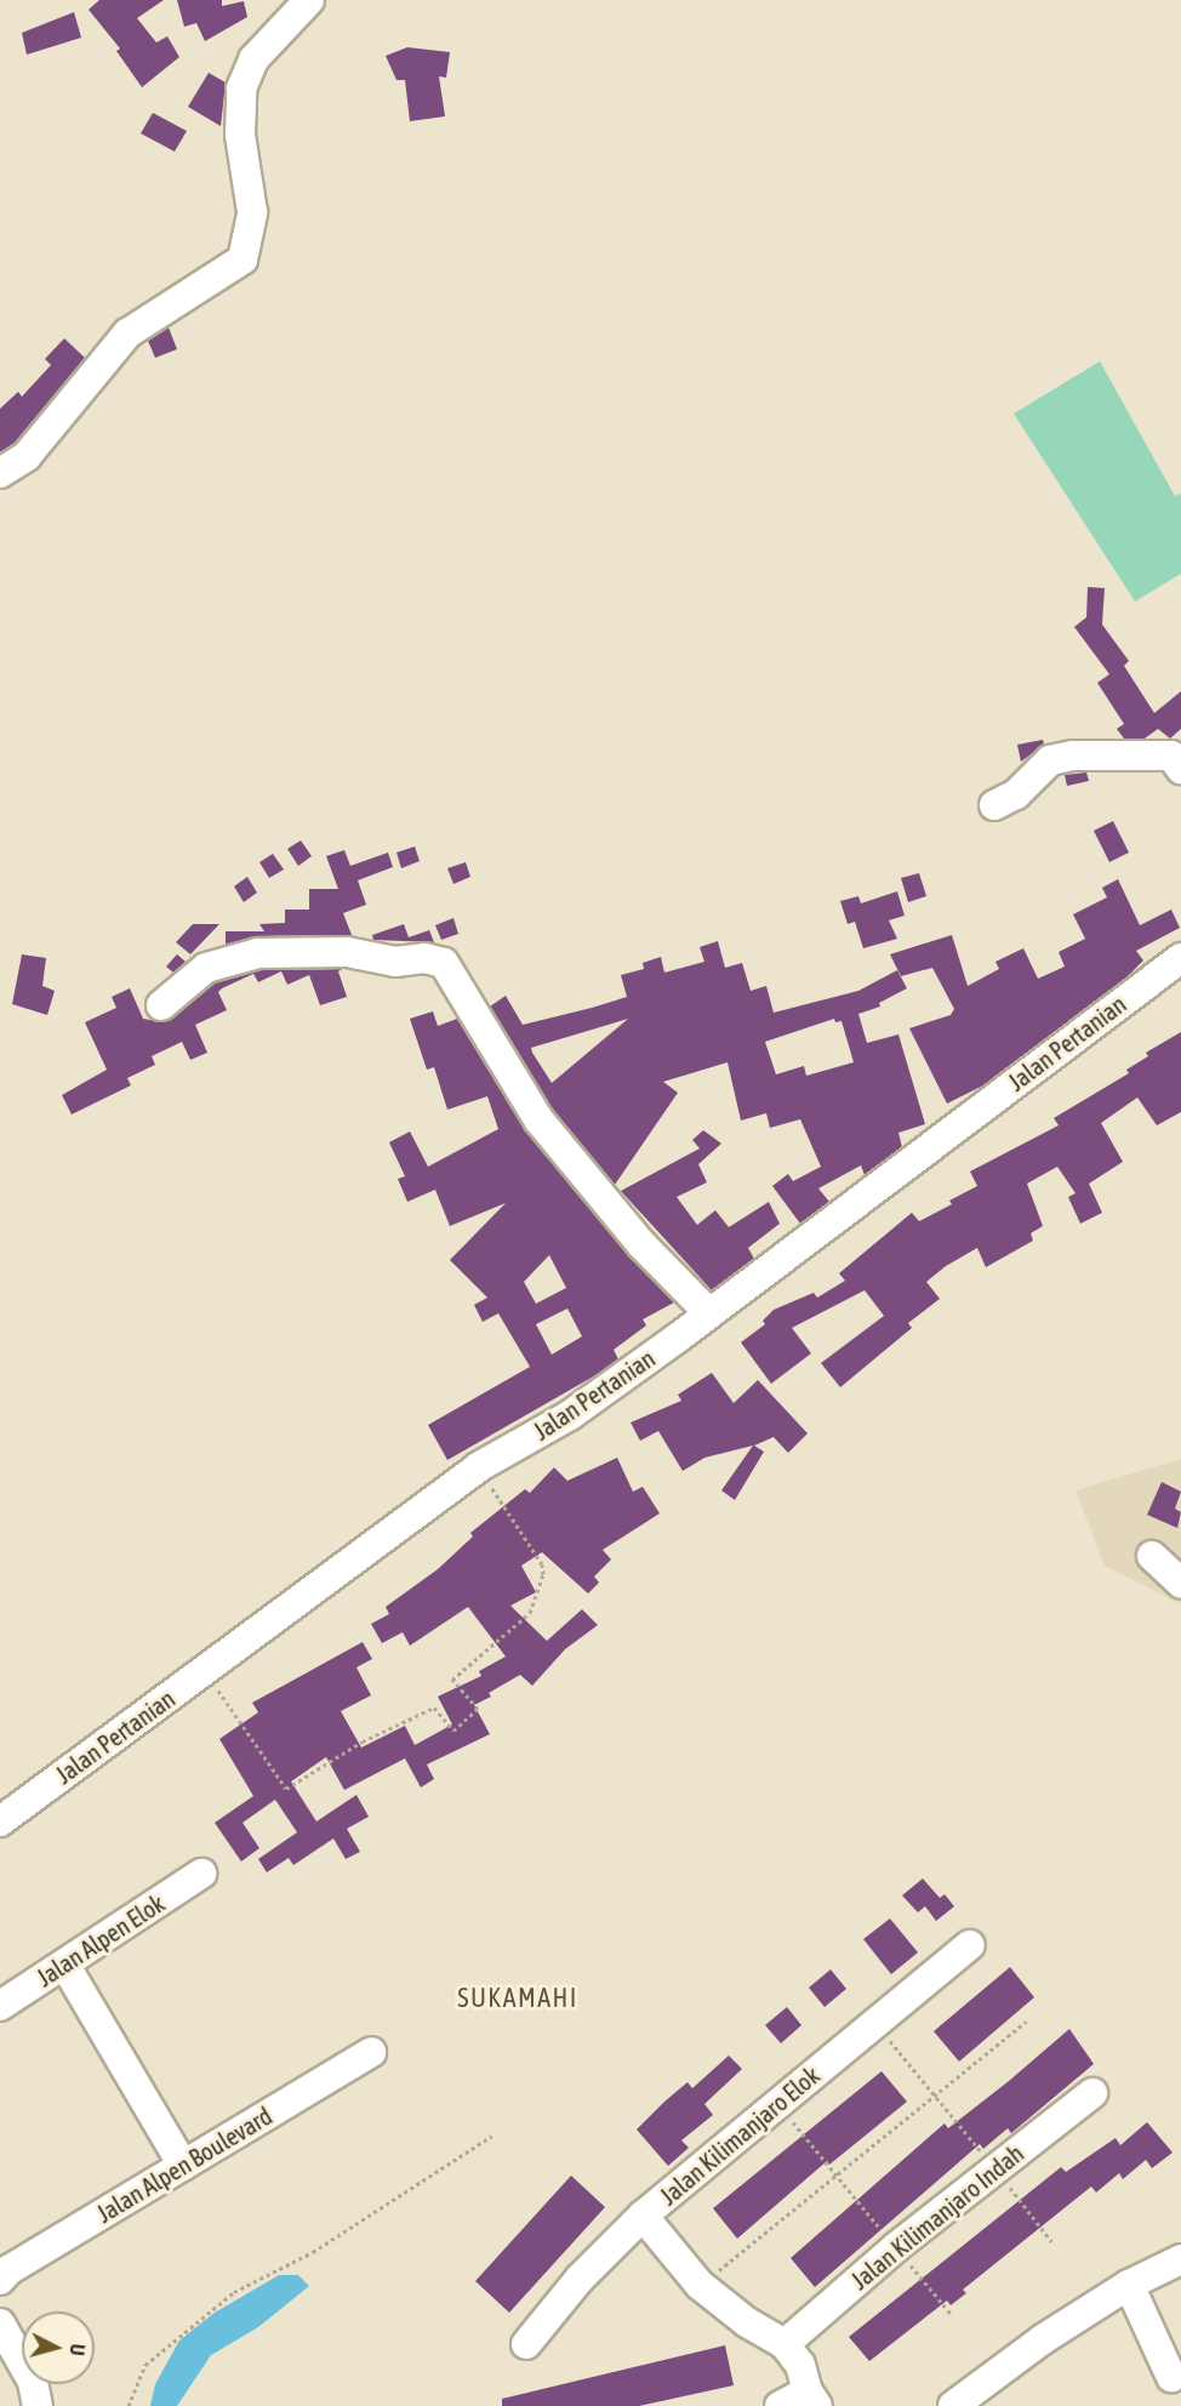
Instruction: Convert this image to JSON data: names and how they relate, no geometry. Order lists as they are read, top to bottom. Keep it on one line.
{"streets":{"street":["Jalan Pertanian","Jalan Alpen Elok","Jalan Kilimanjaro Elok","Jalan Alpen Boulevard","Jalan Kilimanjaro Indah"]},"districts":["SUKAMAHI"],"north":"right"}
